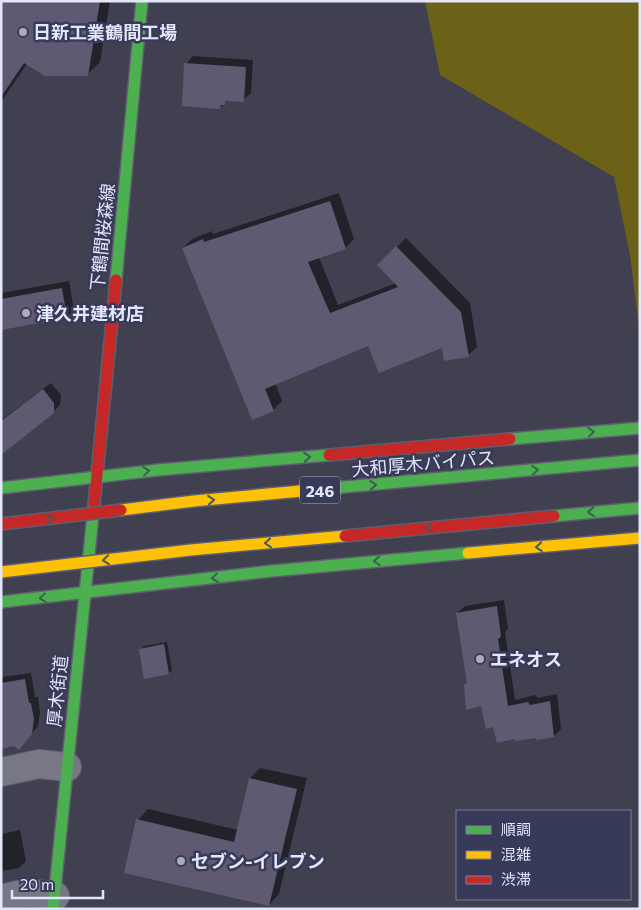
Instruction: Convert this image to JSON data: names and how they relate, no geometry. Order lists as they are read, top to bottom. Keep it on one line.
{"streets":{"main road":["下鶴間桜森線","大和厚木バイパス","246","厚木街道"]},"crossings":[["下鶴間桜森線","246"],["下鶴間桜森線","厚木街道"],["246","厚木街道"]],"places":["日新工業鶴間工場","津久井建材店","エネオス","セブン-イレブン"],"legend":["順調","混雑","渋滞"],"scale_bar":"20 m"}
